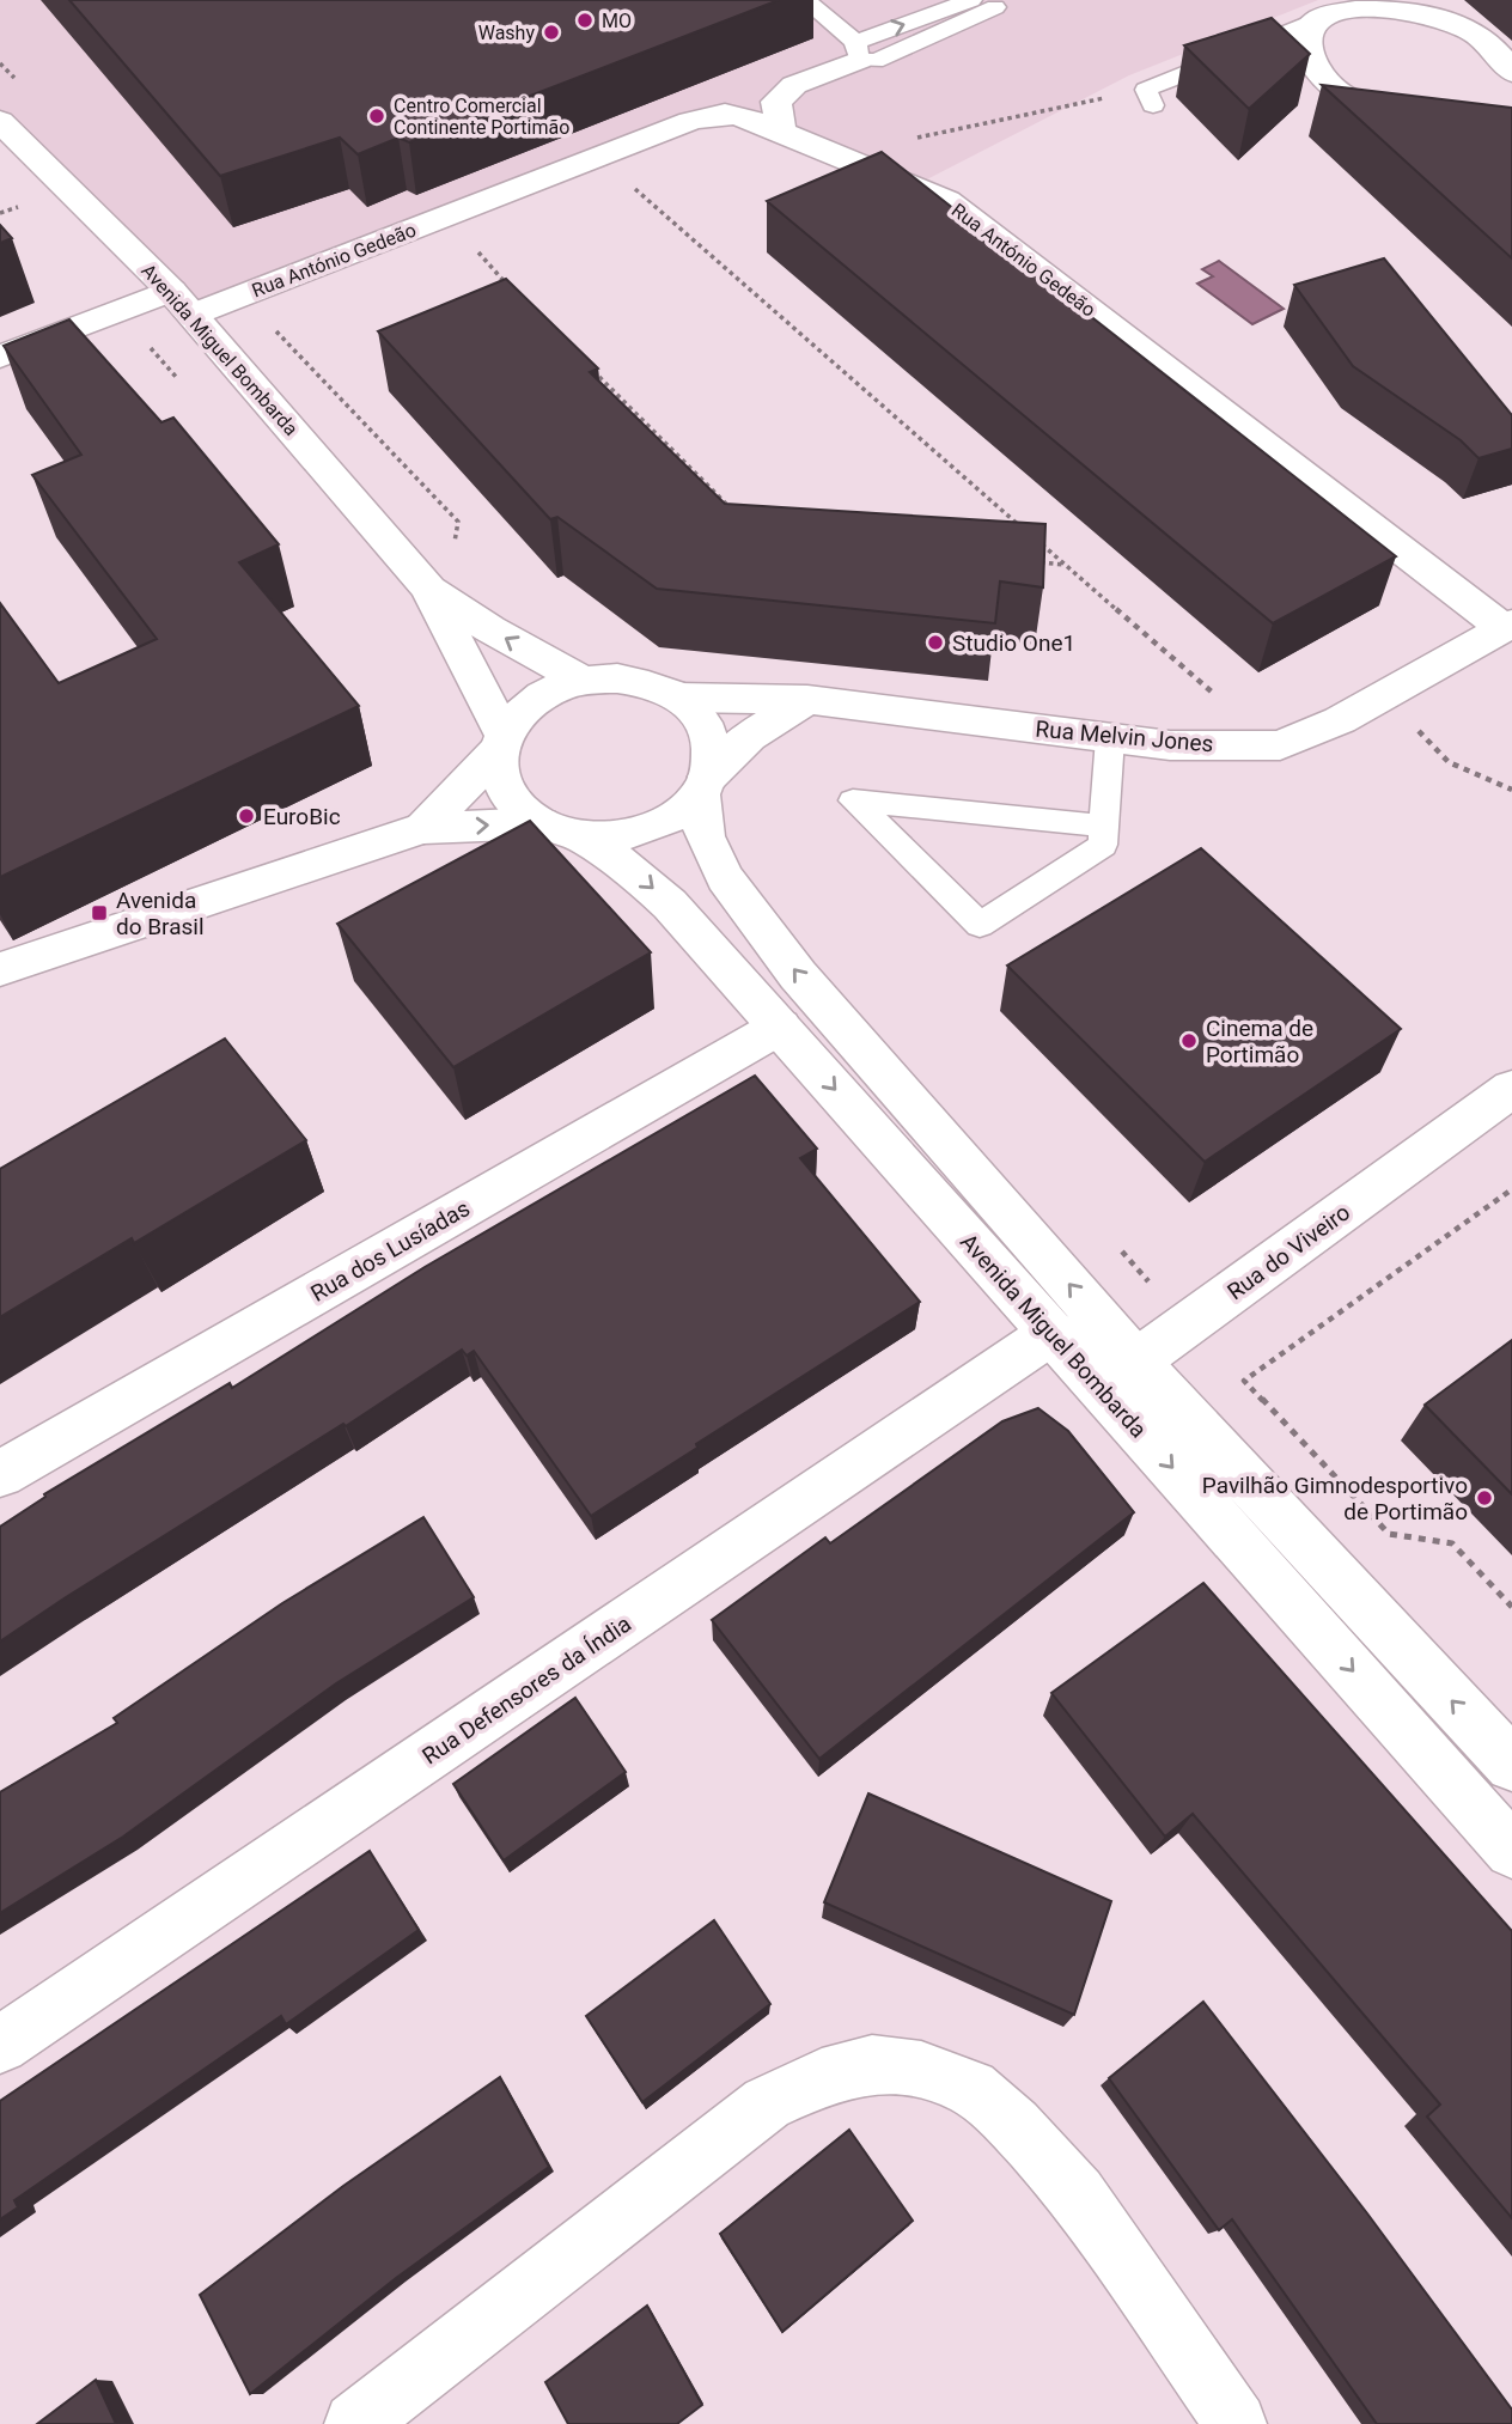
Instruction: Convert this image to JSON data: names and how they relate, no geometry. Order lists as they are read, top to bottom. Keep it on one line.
{"streets":{"street":["Rua António Gedeão","Avenida Miguel Bombarda","Rua Melvin Jones","Rua dos Lusíadas","Rua do Viveiro","Rua Defensores da Índia"]},"crossings":[["Rua António Gedeão","Avenida Miguel Bombarda"],["Rua António Gedeão","Rua Melvin Jones"],["Avenida Miguel Bombarda","Rua Melvin Jones"],["Avenida Miguel Bombarda","Rua dos Lusíadas"],["Avenida Miguel Bombarda","Rua do Viveiro"],["Avenida Miguel Bombarda","Rua Defensores da Índia"]],"places":{"other":["MO","Washy","Centro Comercial Continente Portimão","Studio One1","EuroBic","Cinema de Portimão","Pavilhão Gimnodesportivo de Portimão"],"transit":["Avenida do Brasil"]}}
